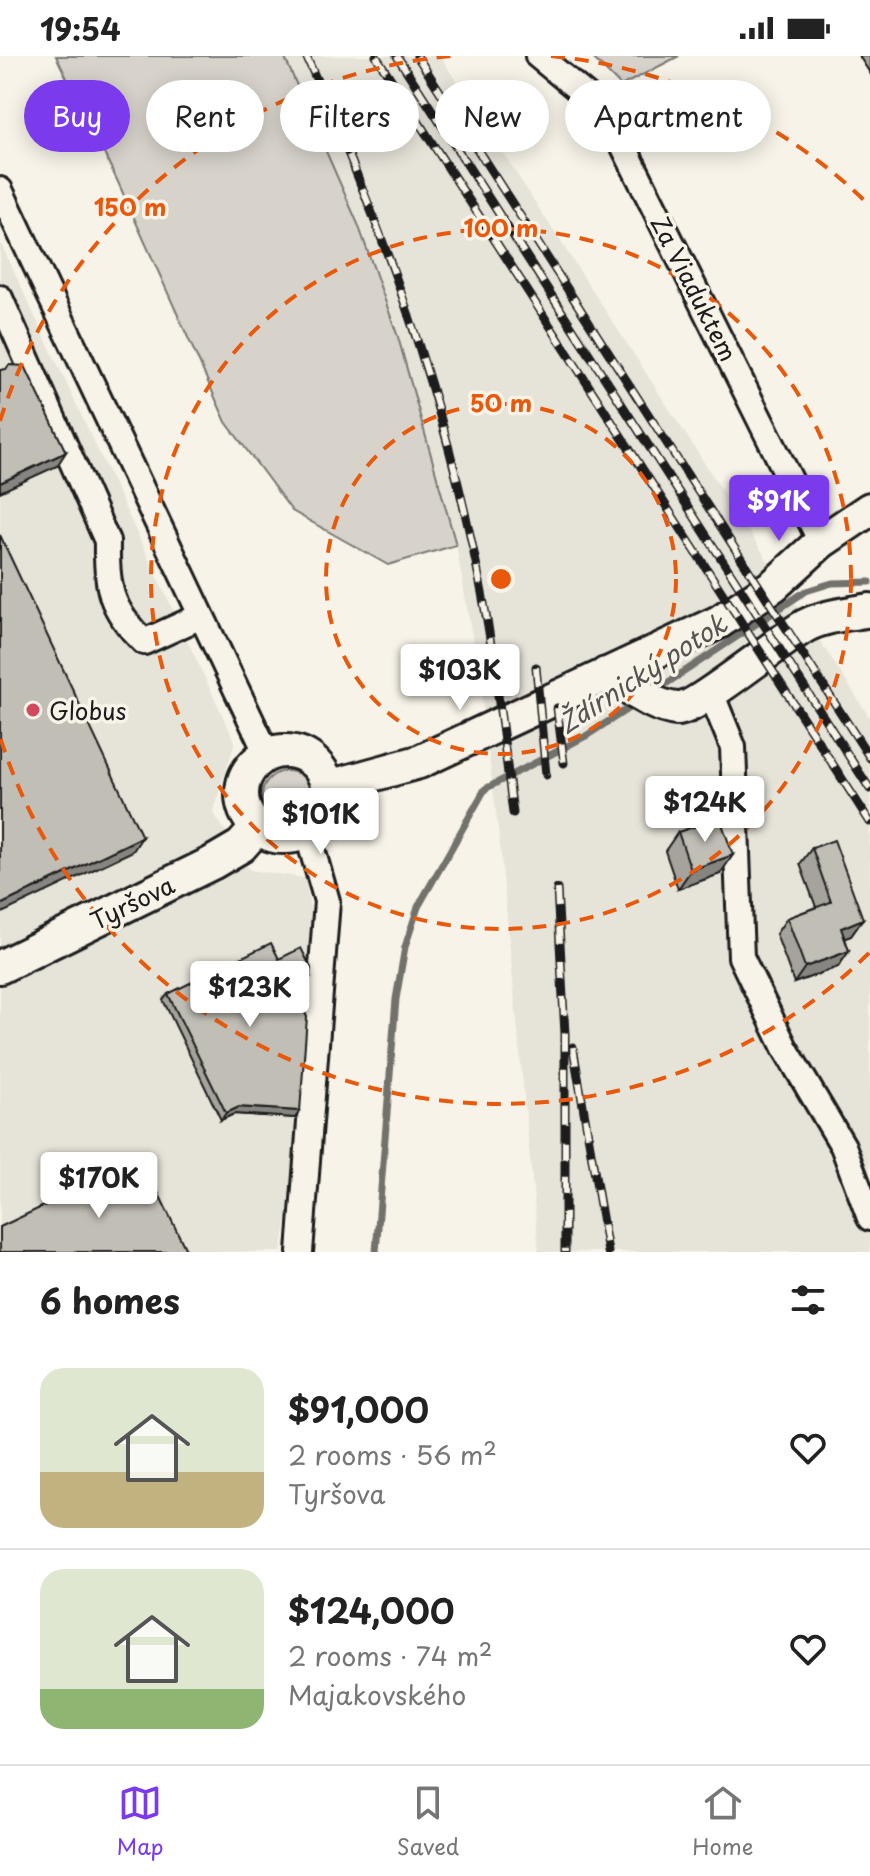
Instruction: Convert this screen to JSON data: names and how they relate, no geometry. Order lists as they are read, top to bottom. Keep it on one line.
{"streets":{"main road":["Tyršova"],"street":["Za Viaduktem"]},"water":["Ždírnický potok"],"places":["Globus"],"page":{"status":"19:54","chip":["Buy","Rent","Filters","New","Apartment"],"price":["$91K","$103K","$124K","$101K","$123K","$170K"],"heading":"6 homes","list":[{"name":"$91,000","note":"2 rooms · 56 m² · Tyršova"},{"name":"$124,000","note":"2 rooms · 74 m² · Majakovského"}],"tabs":["Map","Saved","Home"]},"rings":["150 m","100 m","50 m"]}
